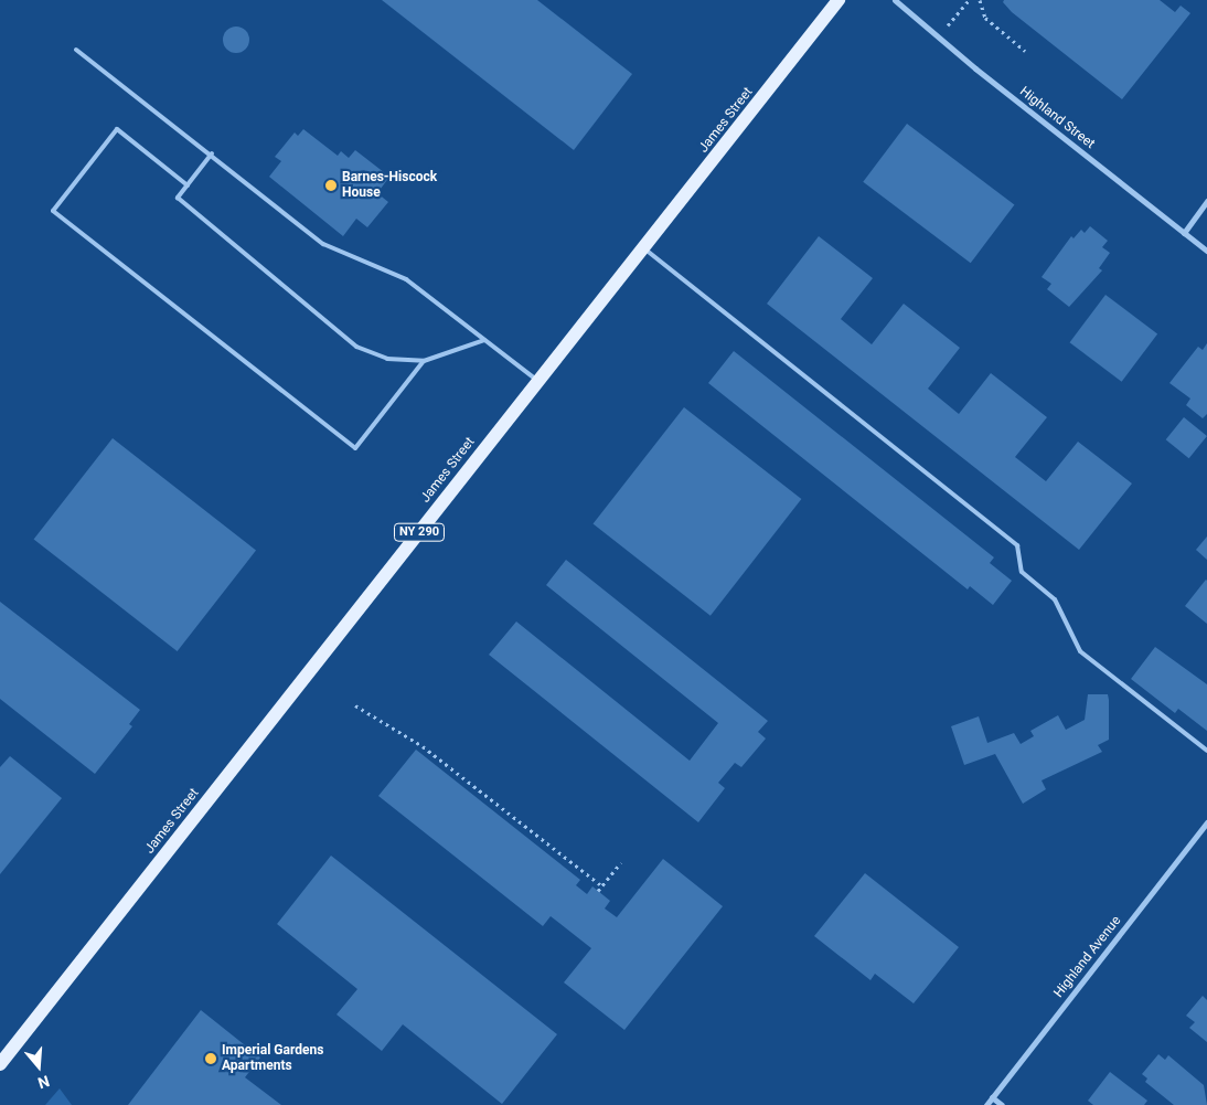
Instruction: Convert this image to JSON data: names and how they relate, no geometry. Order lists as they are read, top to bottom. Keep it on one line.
{"streets":{"main road":["James Street","NY 290"],"street":["Highland Street","Highland Avenue"]},"places":["Barnes-Hiscock House","Imperial Gardens Apartments"],"north":"bottom"}
